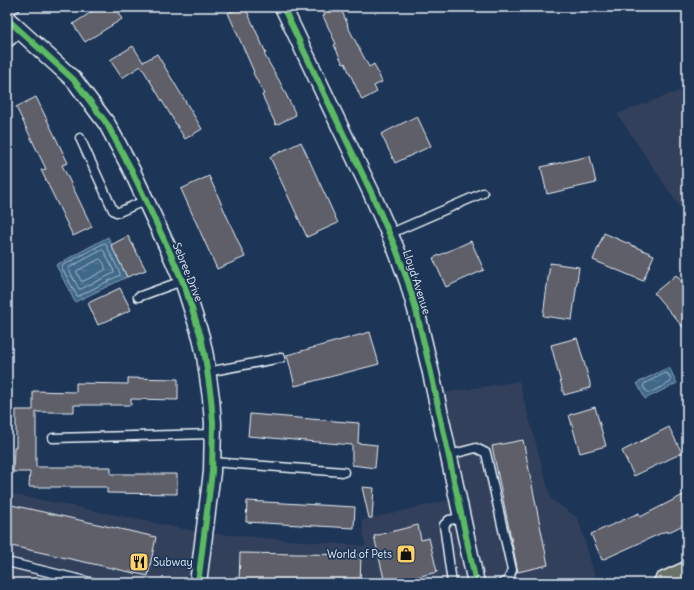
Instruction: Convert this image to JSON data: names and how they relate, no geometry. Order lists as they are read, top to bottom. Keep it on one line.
{"streets":{"street":["Sebree Drive","Lloyd Avenue"]},"places":{"shop":["World of Pets"],"restaurant":["Subway"]}}
